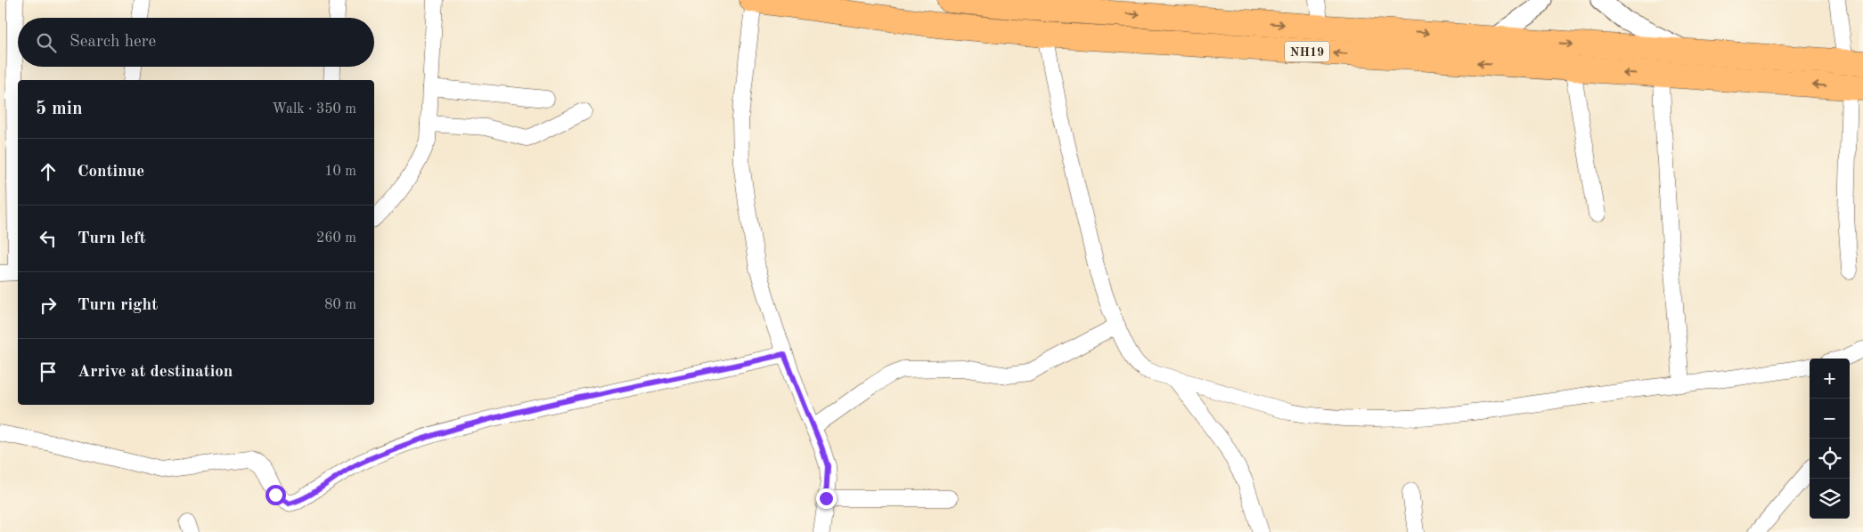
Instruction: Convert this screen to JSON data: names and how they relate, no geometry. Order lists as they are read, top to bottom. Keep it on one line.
{"streets":{"highway":["NH19"]},"page":{"search":"Search here","heading":["5 min","Walk · 350 m"],"list":[["Continue","10 m"],["Turn left","260 m"],["Turn right","80 m"],"Arrive at destination"],"map_buttons":["+","−"]}}
